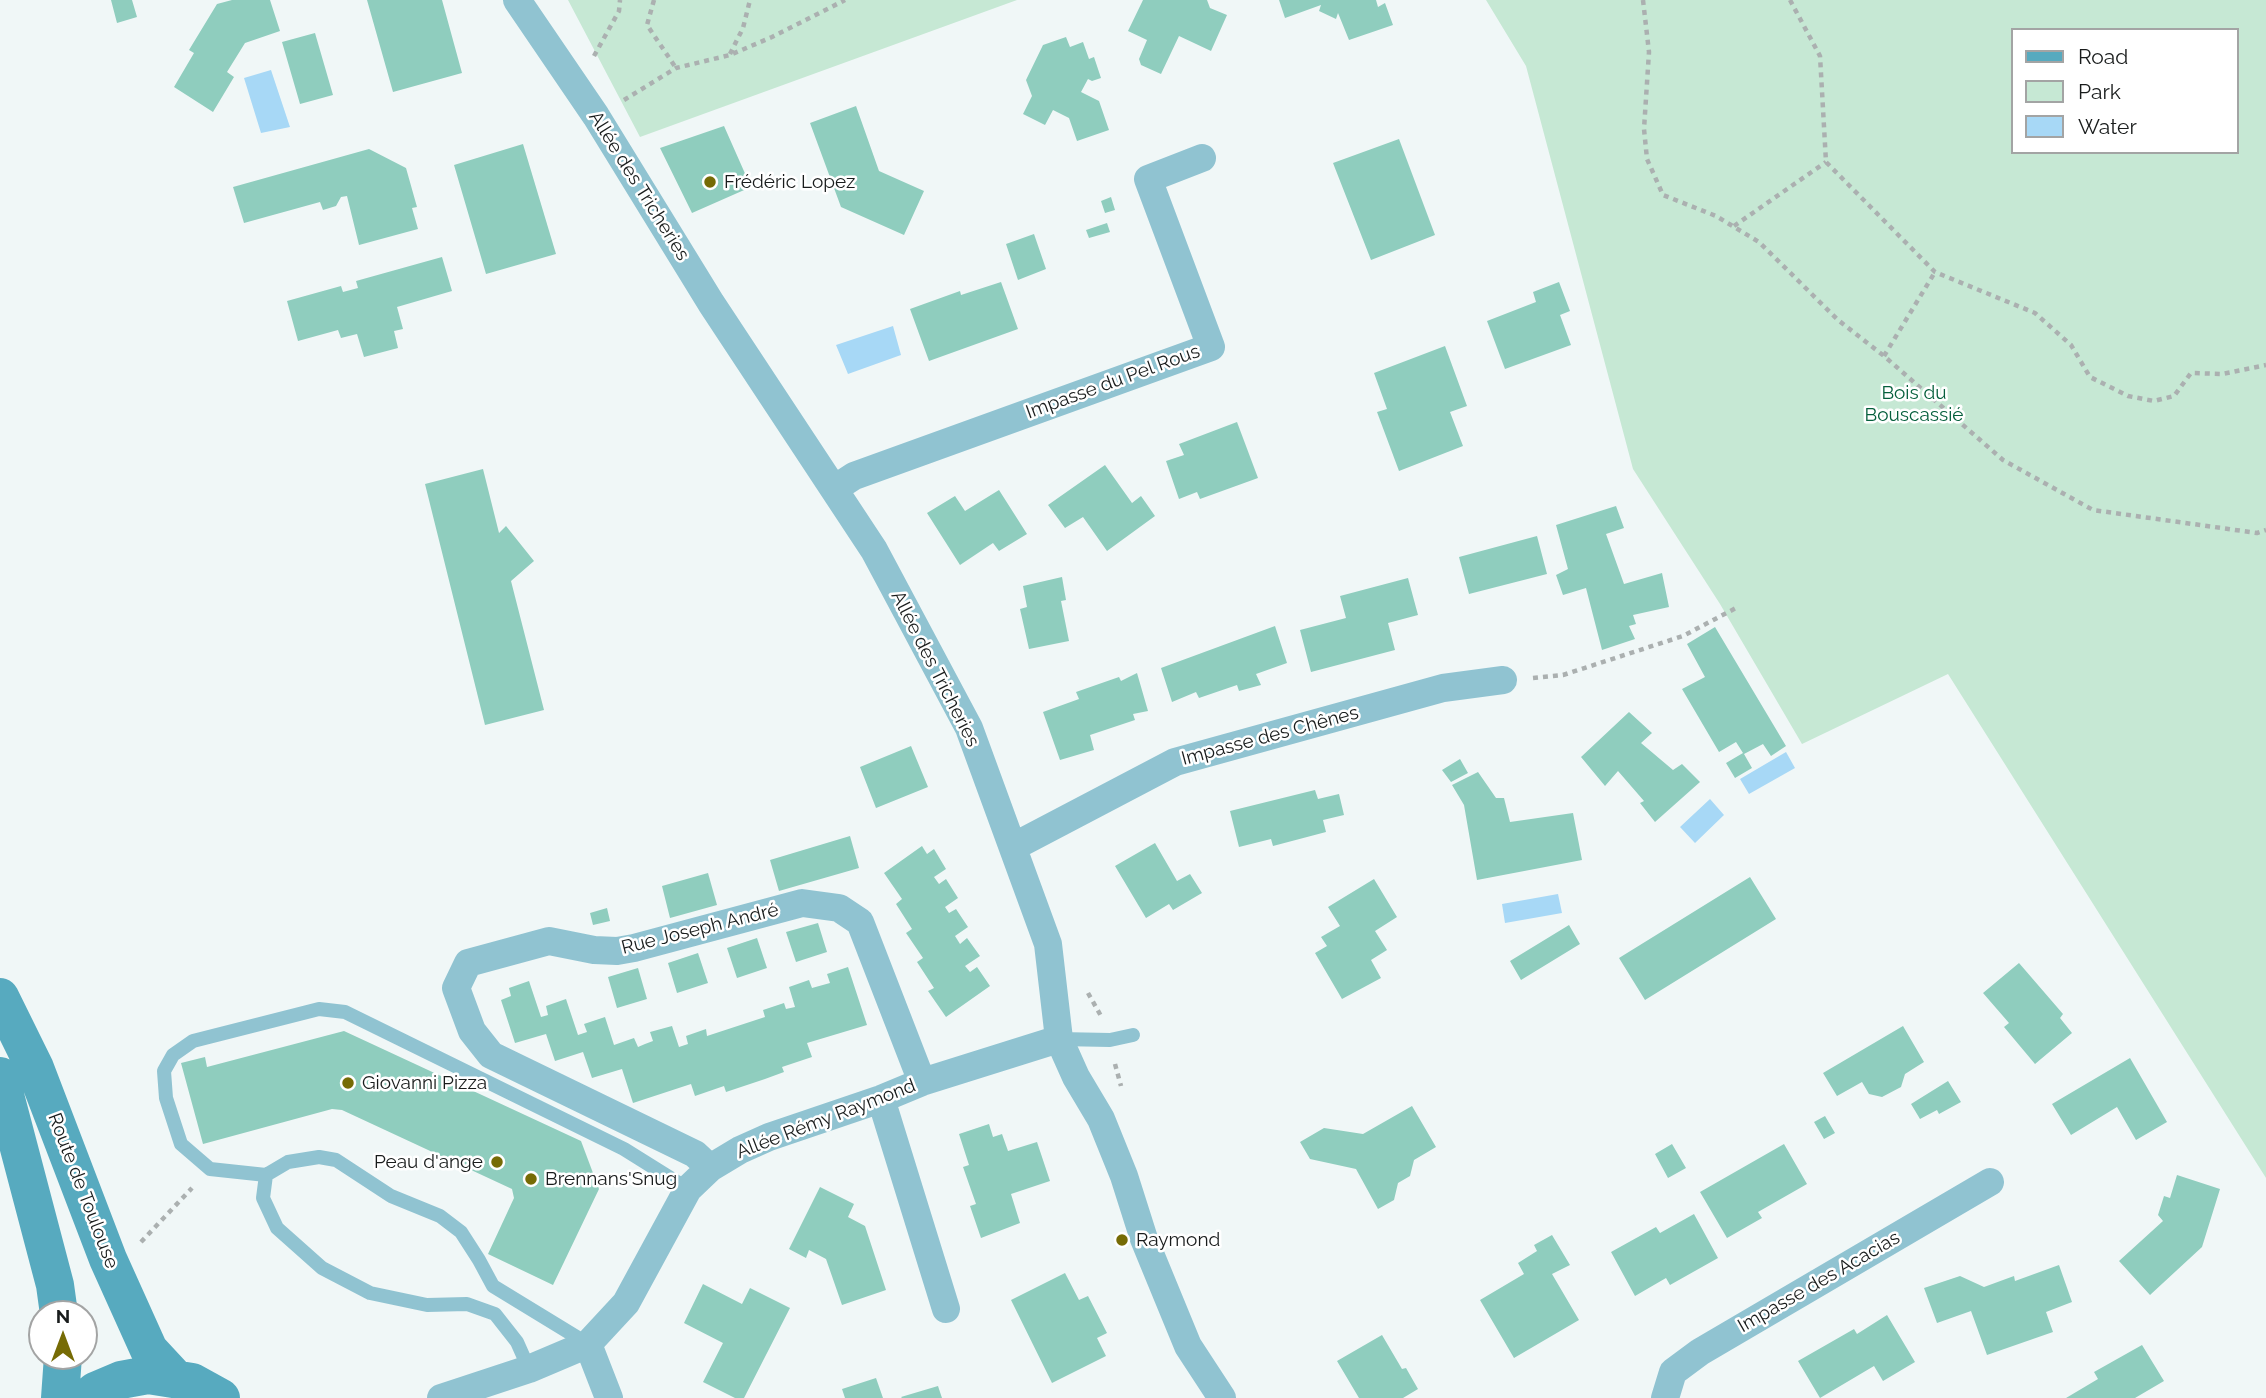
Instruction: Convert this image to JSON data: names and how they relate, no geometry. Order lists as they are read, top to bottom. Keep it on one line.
{"streets":{"main road":["Route de Toulouse"],"street":["Allée des Tricheries","Impasse du Pel Rous","Impasse des Chênes","Rue Joseph André","Allée Rémy Raymond","Impasse des Acacias"]},"crossings":[["Allée des Tricheries","Impasse du Pel Rous"],["Allée des Tricheries","Impasse des Chênes"],["Allée des Tricheries","Allée Rémy Raymond"],["Rue Joseph André","Allée Rémy Raymond"]],"parks":["Bois du Bouscassié"],"places":["Frédéric Lopez","Giovanni Pizza","Peau d'ange","Brennans'Snug","Raymond"],"legend":["Road","Park","Water"],"north":"top"}
